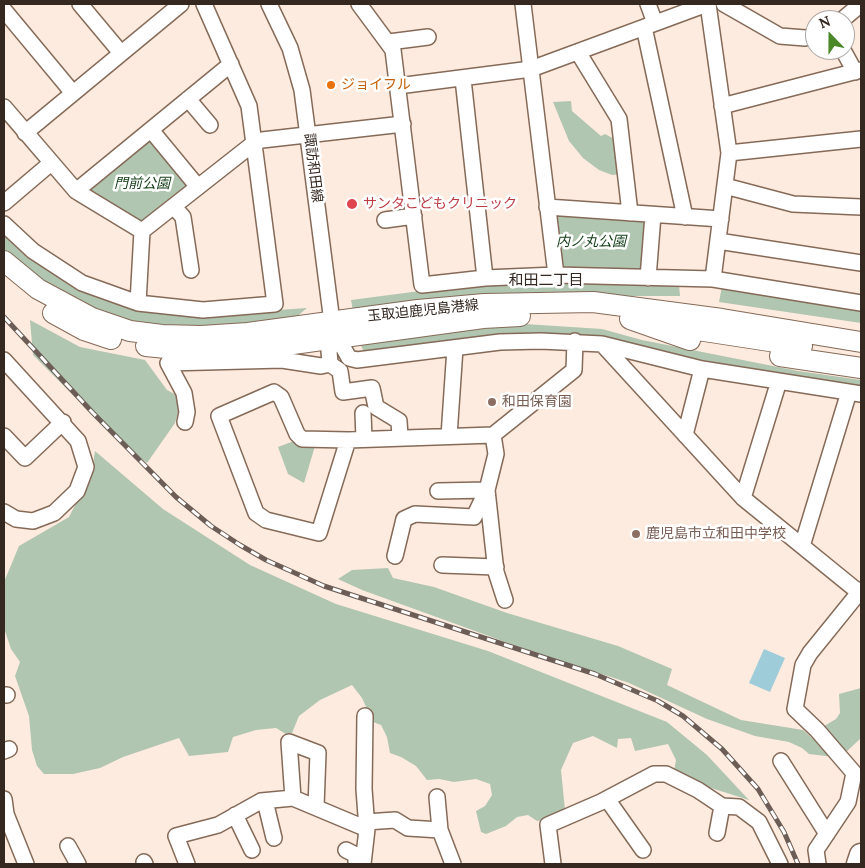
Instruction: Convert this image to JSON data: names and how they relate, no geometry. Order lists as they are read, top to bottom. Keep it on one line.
{"streets":{"main road":["玉取迫鹿児島港線"],"street":["諏訪和田線"]},"crossings":[["諏訪和田線","玉取迫鹿児島港線"]],"districts":["和田二丁目"],"parks":["門前公園","内ノ丸公園"],"places":["ジョイフル","サンタこどもクリニック","和田保育園","鹿児島市立和田中学校"],"north":"top"}
